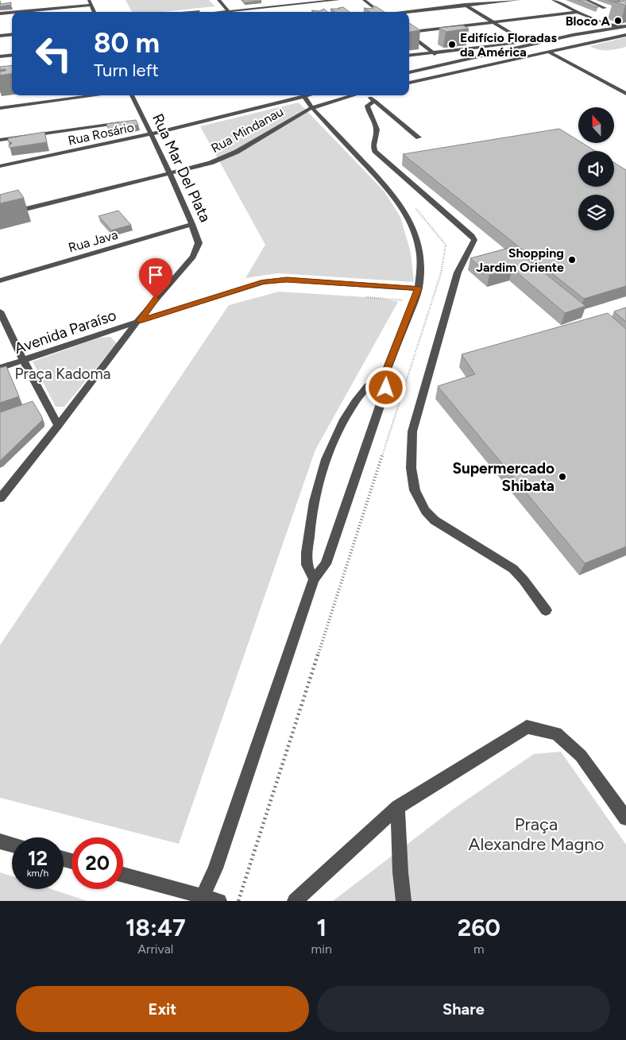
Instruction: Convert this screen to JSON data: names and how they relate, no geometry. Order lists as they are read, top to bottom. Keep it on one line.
{"streets":{"street":["Rua Mindanau","Rua Rosário","Rua Mar Del Plata","Rua Java","Avenida Paraíso"]},"crossings":[["Rua Mindanau","Rua Mar Del Plata"],["Rua Rosário","Rua Mar Del Plata"],["Rua Mar Del Plata","Rua Java"],["Rua Mar Del Plata","Avenida Paraíso"]],"parks":["Praça Kadoma","Praça Alexandre Magno"],"places":["Bloco A","Edifício Floradas da América","Shopping Jardim Oriente","Supermercado Shibata"],"north":"top","page":{"turn":["80 m","Turn left"],"speed":"12 km/h","limit":"20","eta":["18:47","Arrival","1","min","260","m"],"buttons":["Exit","Share"]}}
